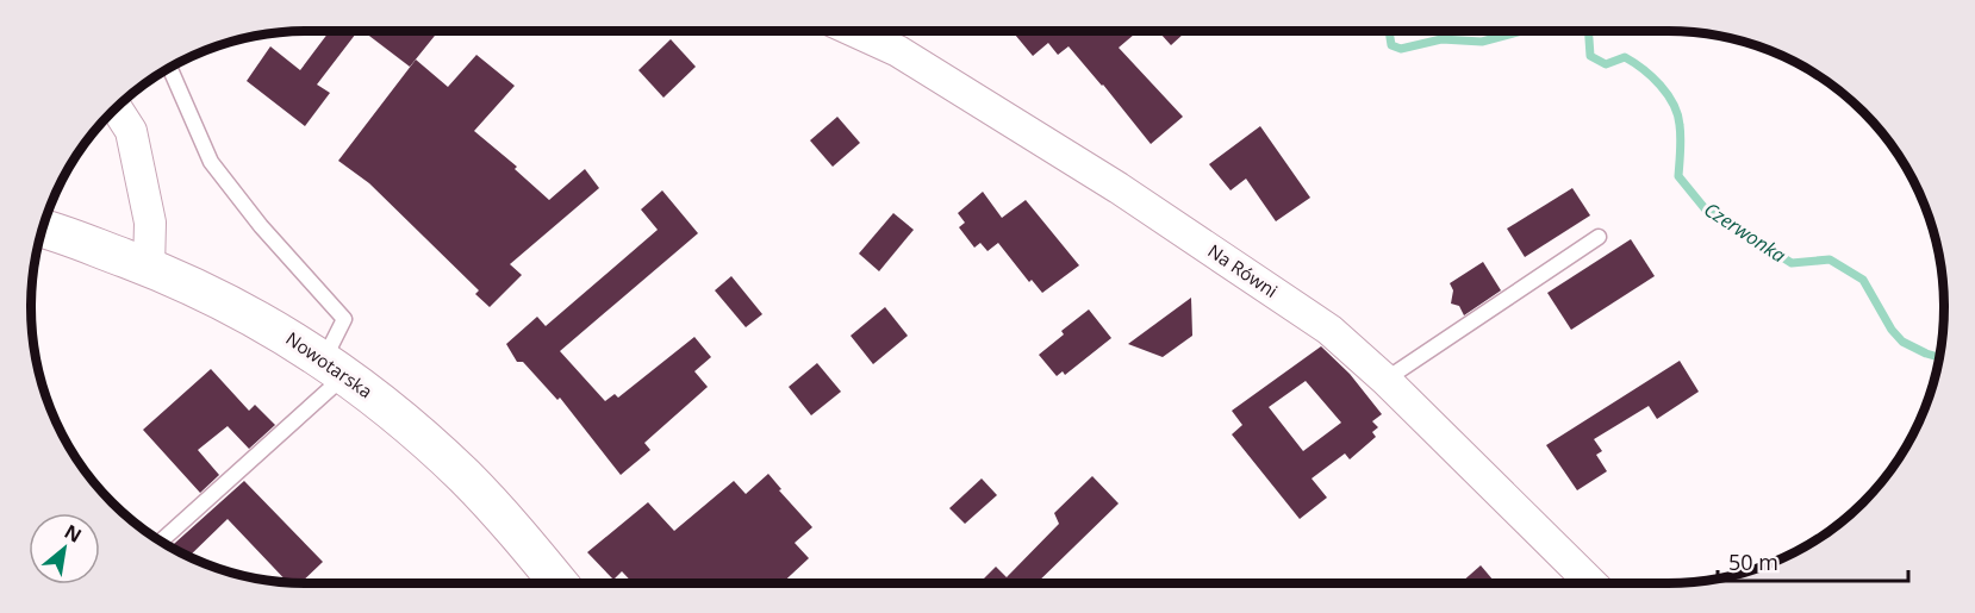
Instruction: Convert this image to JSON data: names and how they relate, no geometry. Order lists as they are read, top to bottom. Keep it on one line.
{"streets":{"street":["Na Równi","Nowotarska"]},"water":["Czerwonka"],"scale_bar":"50 m","north":"top right"}
